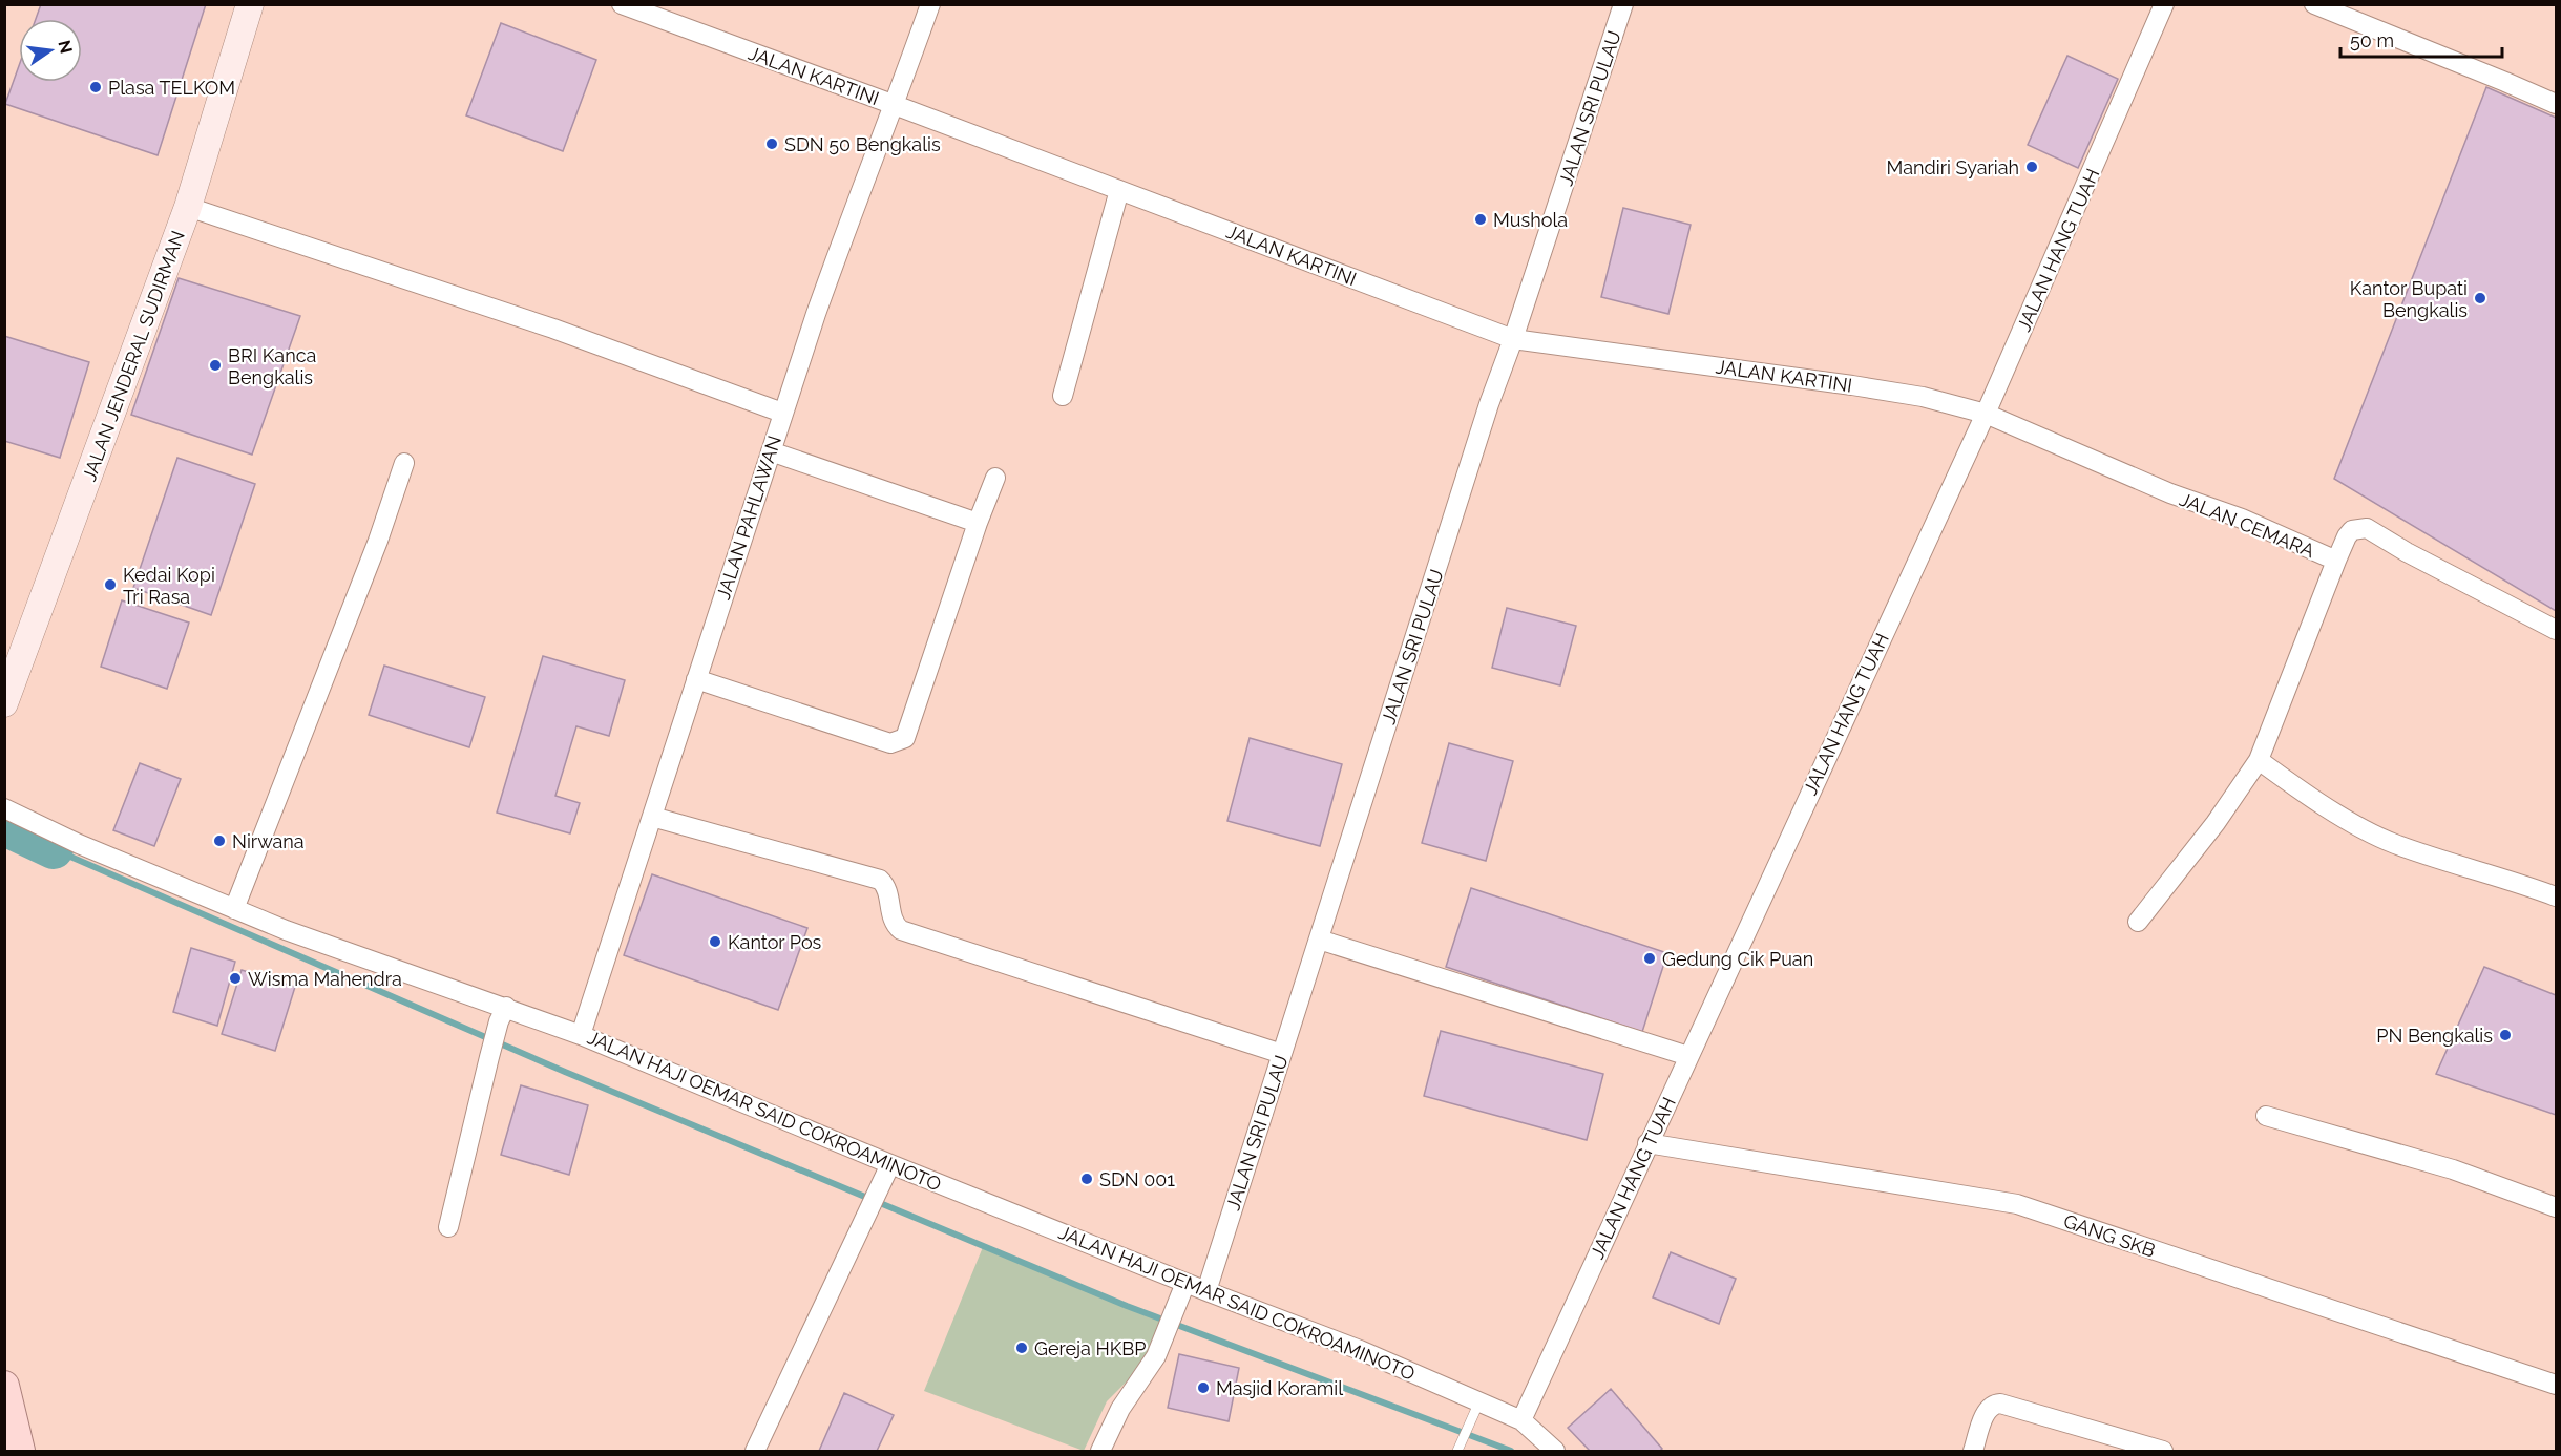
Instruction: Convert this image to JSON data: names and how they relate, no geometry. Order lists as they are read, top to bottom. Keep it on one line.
{"streets":{"street":["JALAN KARTINI","JALAN SRI PULAU","JALAN HANG TUAH","JALAN JENDERAL SUDIRMAN","JALAN PAHLAWAN","JALAN CEMARA","JALAN HAJI OEMAR SAID COKROAMINOTO","GANG SKB"]},"crossings":[["JALAN KARTINI","JALAN SRI PULAU"],["JALAN KARTINI","JALAN HANG TUAH"],["JALAN KARTINI","JALAN PAHLAWAN"],["JALAN KARTINI","JALAN CEMARA"],["JALAN SRI PULAU","JALAN HAJI OEMAR SAID COKROAMINOTO"],["JALAN HANG TUAH","JALAN CEMARA"],["JALAN HANG TUAH","JALAN HAJI OEMAR SAID COKROAMINOTO"],["JALAN HANG TUAH","GANG SKB"],["JALAN PAHLAWAN","JALAN HAJI OEMAR SAID COKROAMINOTO"]],"places":["Plasa TELKOM","SDN 50 Bengkalis","Mandiri Syariah","Mushola","Kantor Bupati Bengkalis","BRI Kanca Bengkalis","Kedai Kopi Tri Rasa","Nirwana","Kantor Pos","Gedung Cik Puan","Wisma Mahendra","PN Bengkalis","SDN 001","Gereja HKBP","Masjid Koramil"],"scale_bar":"50 m","north":"right"}
